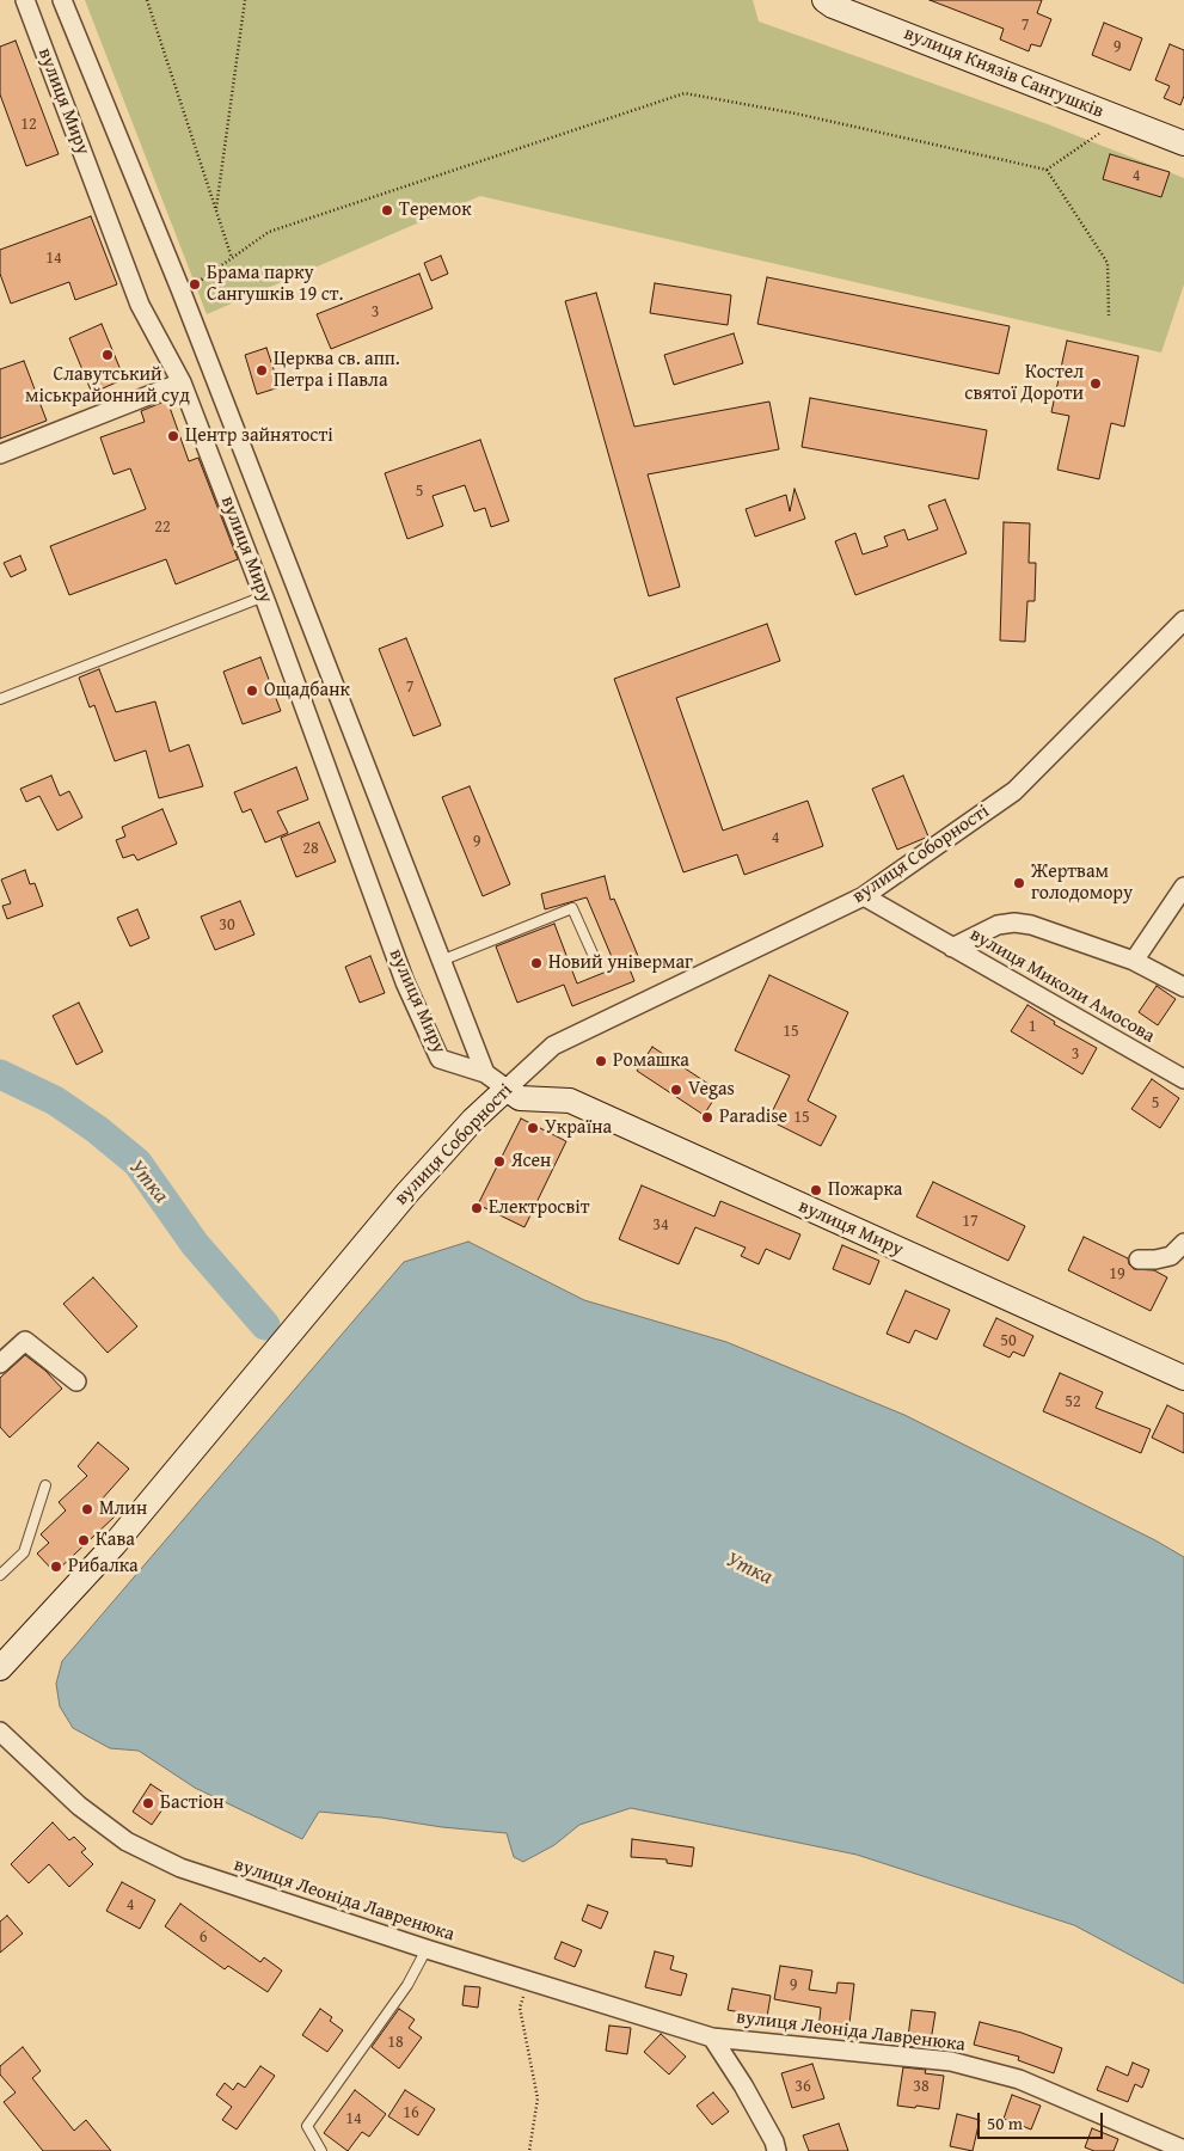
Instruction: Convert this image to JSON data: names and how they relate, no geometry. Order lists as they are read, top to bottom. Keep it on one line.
{"streets":{"main road":["вулиця Князів Сангушків","вулиця Миру","вулиця Соборності"],"street":["вулиця Миколи Амосова","вулиця Леоніда Лавренюка"]},"crossings":[["вулиця Миру","вулиця Соборності"],["вулиця Соборності","вулиця Миколи Амосова"]],"water":["Утка"],"places":["Теремок","Брама парку Сангушків 19 ст.","Славутський міськрайонний суд","Церква св. апп. Петра і Павла","Костел святої Дороти","Центр зайнятості","Ощадбанк","Жертвам голодомору","Новий універмаг","Ромашка","Vegas","Paradise","Україна","Ясен","Пожарка","Електросвіт","Млин","Кава","Рибалка","Бастіон"],"house_numbers":["7","9","12","4","14","3","5","22","7","4","9","28","30","1","15","3","5","15","17","34","19","50","52","4","6","9","18","36","38","16","14"],"scale_bar":"50 m"}
